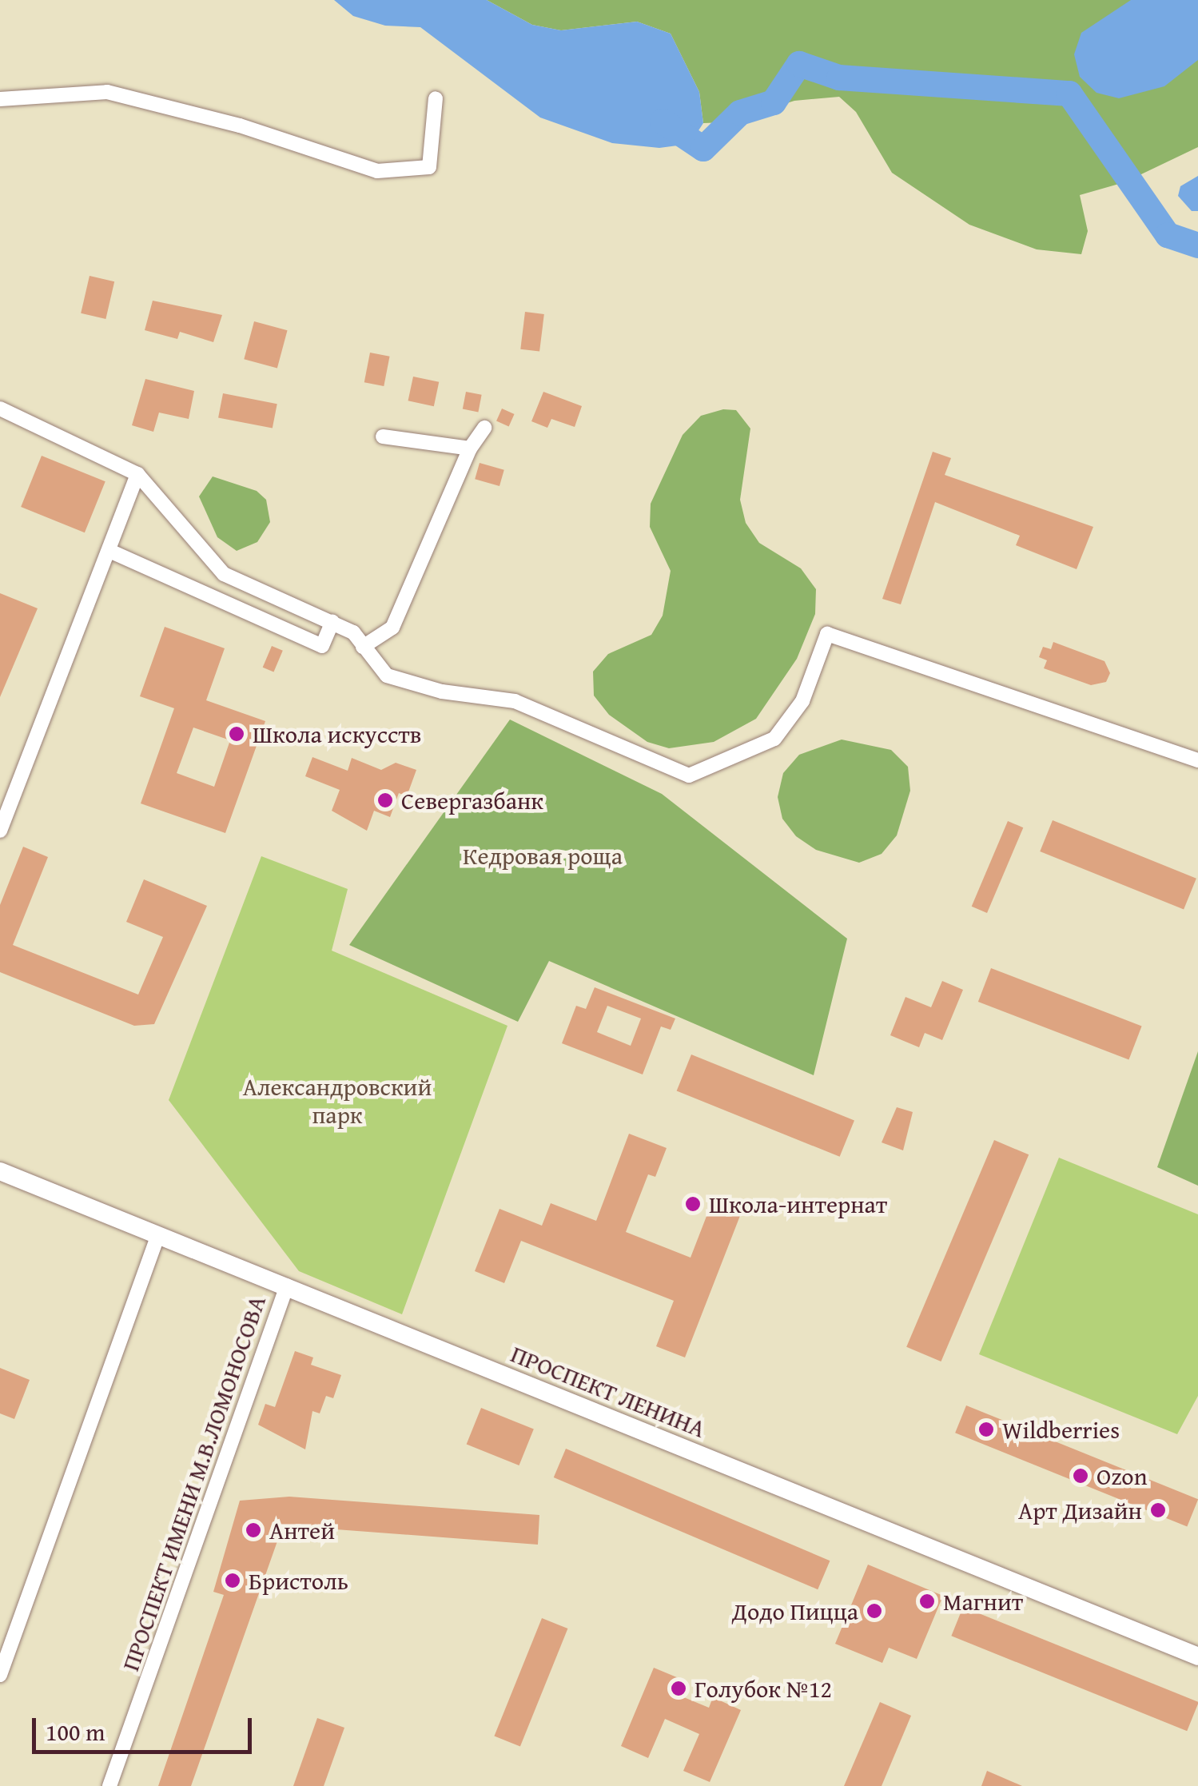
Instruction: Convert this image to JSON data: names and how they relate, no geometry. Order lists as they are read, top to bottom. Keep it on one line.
{"streets":{"street":["ПРОСПЕКТ ЛЕНИНА","ПРОСПЕКТ ИМЕНИ М.В.ЛОМОНОСОВА"]},"crossings":[["ПРОСПЕКТ ЛЕНИНА","ПРОСПЕКТ ИМЕНИ М.В.ЛОМОНОСОВА"]],"parks":["Кедровая роща","Александровский парк"],"places":["Школа искусcтв","Севергазбанк","Школа-интернат","Wildberries","Ozon","Арт Дизайн","Антей","Бристоль","Магнит","Додо Пицца","Голубок №12"],"scale_bar":"100 m"}
